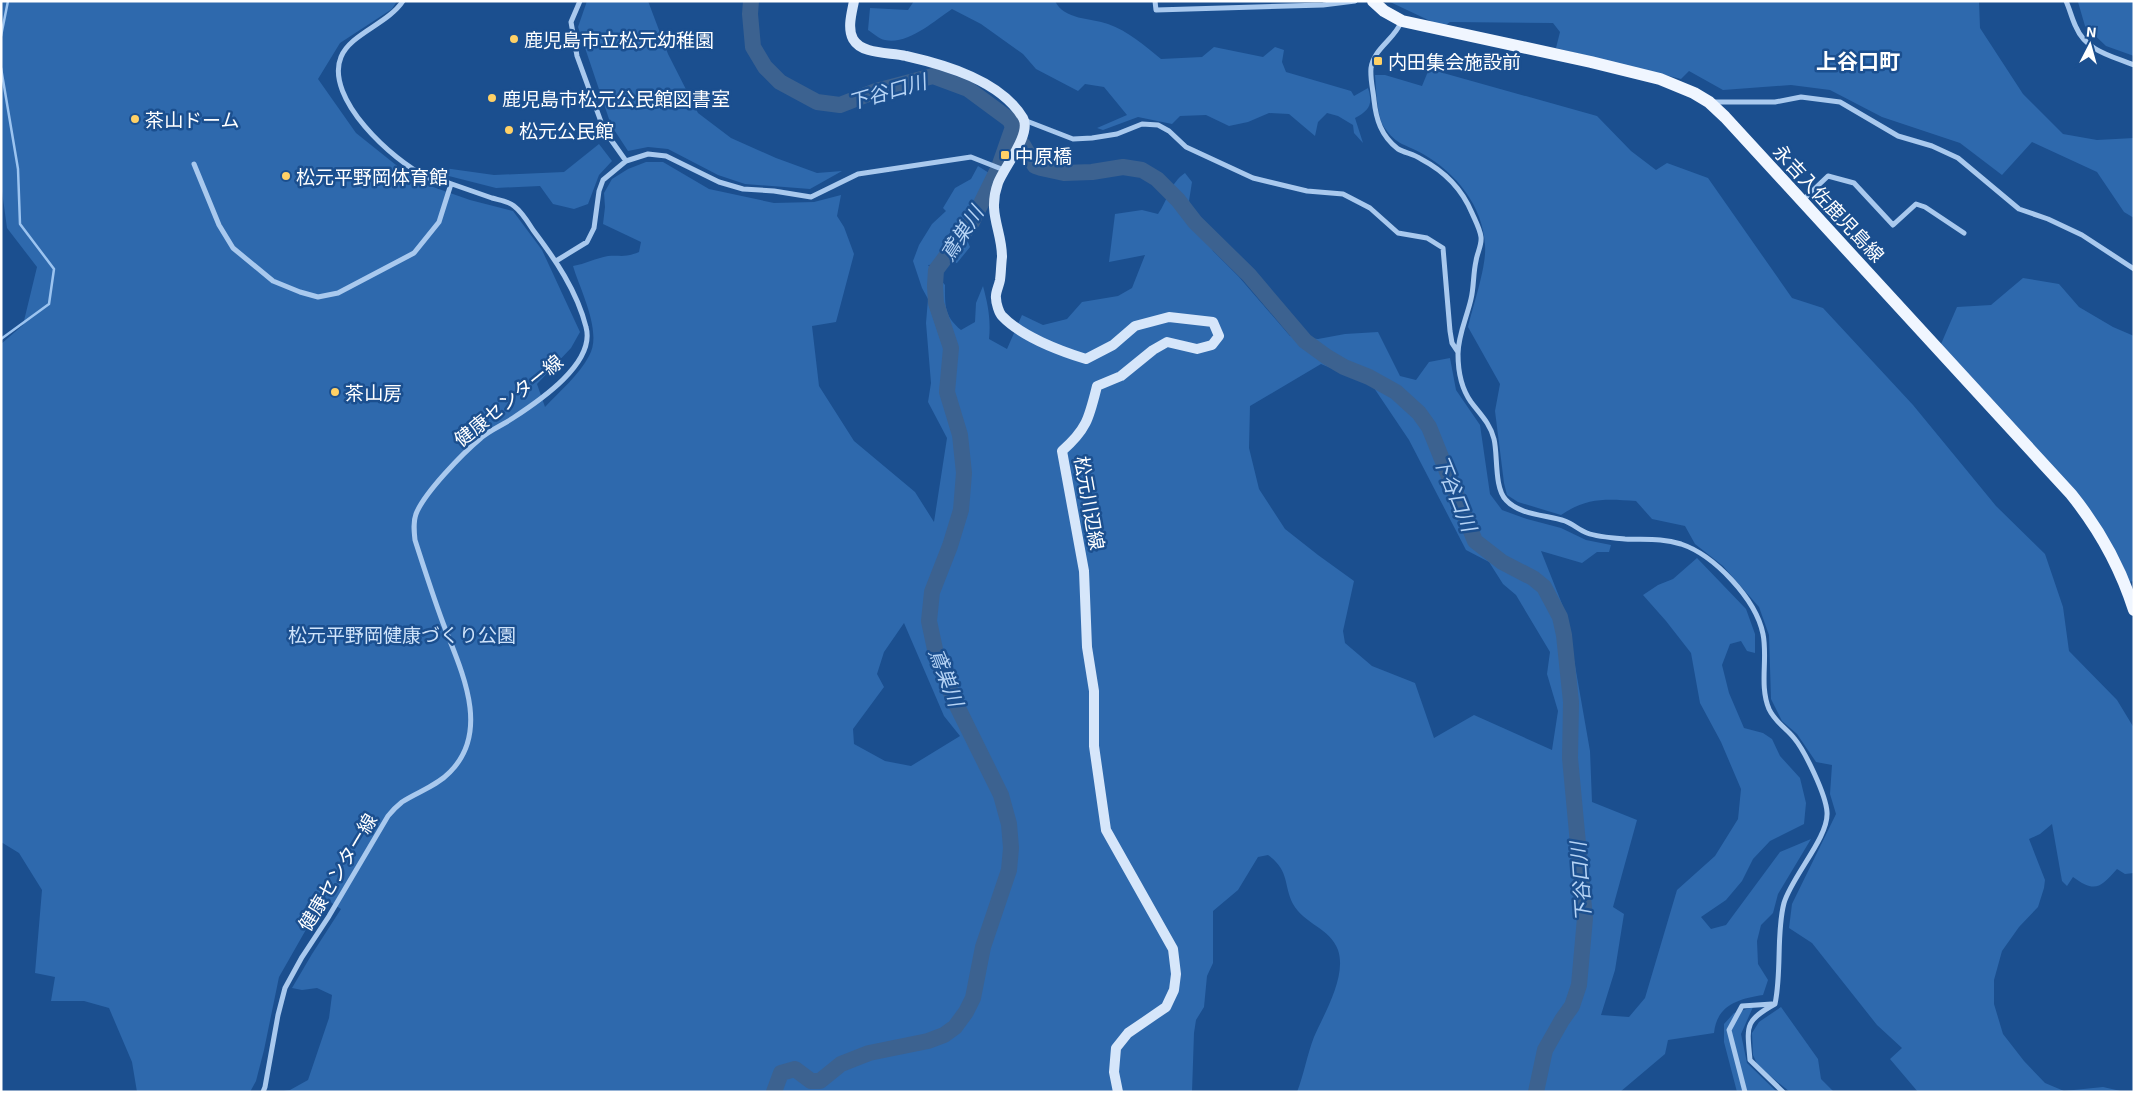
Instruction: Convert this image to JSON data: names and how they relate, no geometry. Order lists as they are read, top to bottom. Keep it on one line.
{"streets":{"main road":["永吉入佐鹿児島線","松元川辺線"],"street":["健康センター線"]},"districts":["上谷口町"],"water":["下谷口川","鳶巣川"],"parks":["松元平野岡健康づくり公園"],"places":{"other":["鹿児島市立松元幼稚園","鹿児島市松元公民館図書室","茶山ドーム","松元公民館","松元平野岡体育館","茶山房"],"transit":["内田集会施設前","中原橋"]},"north":"top"}
